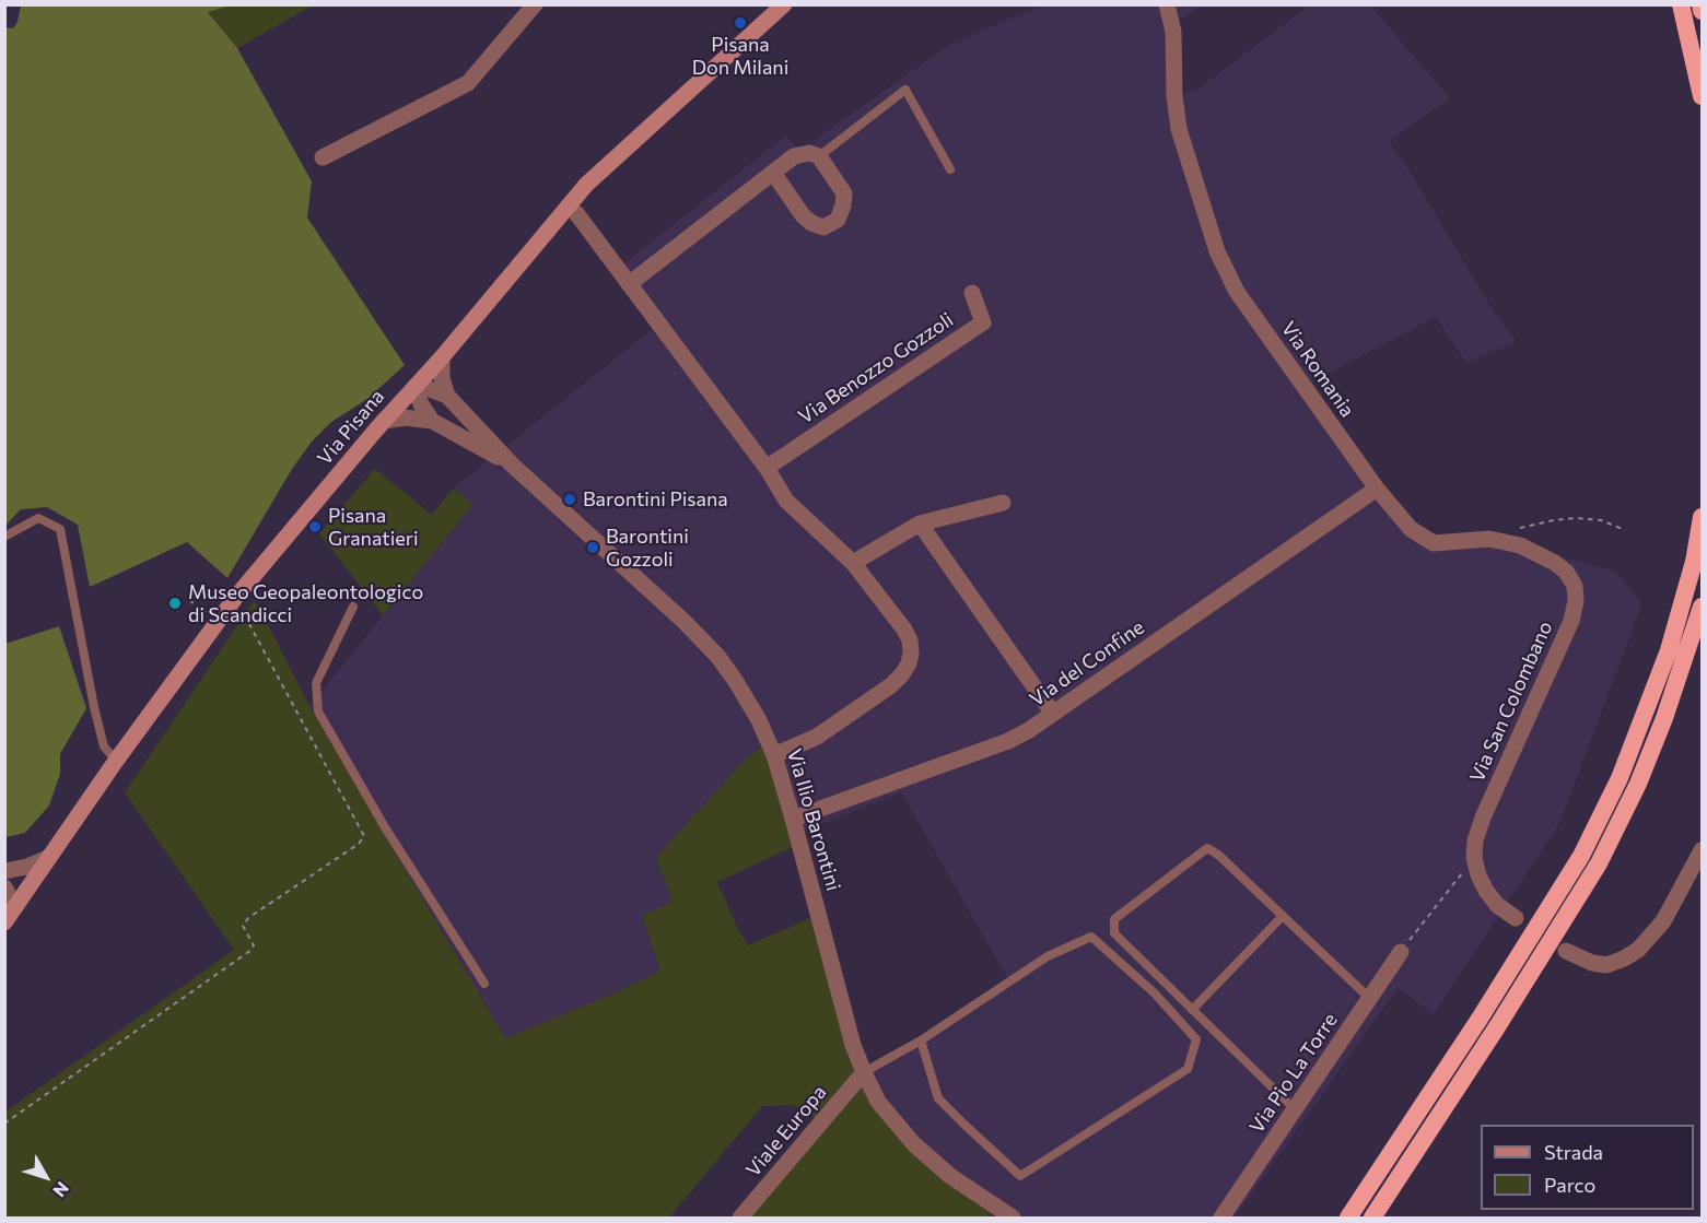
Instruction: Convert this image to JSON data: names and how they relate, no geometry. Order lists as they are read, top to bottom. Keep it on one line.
{"streets":{"main road":["Via Pisana"],"street":["Via Benozzo Gozzoli","Via Romania","Via del Confine","Via San Colombano","Via Ilio Barontini","Via Pio La Torre","Viale Europa"]},"crossings":[["Via Romania","Via del Confine"],["Via Romania","Via San Colombano"],["Via Pisana","Via Ilio Barontini"],["Via del Confine","Via Ilio Barontini"],["Via Ilio Barontini","Viale Europa"]],"places":["Pisana Don Milani","Barontini Pisana","Pisana Granatieri","Barontini Gozzoli","Museo Geopaleontologico di Scandicci"],"legend":["Strada","Parco"],"north":"bottom right"}
